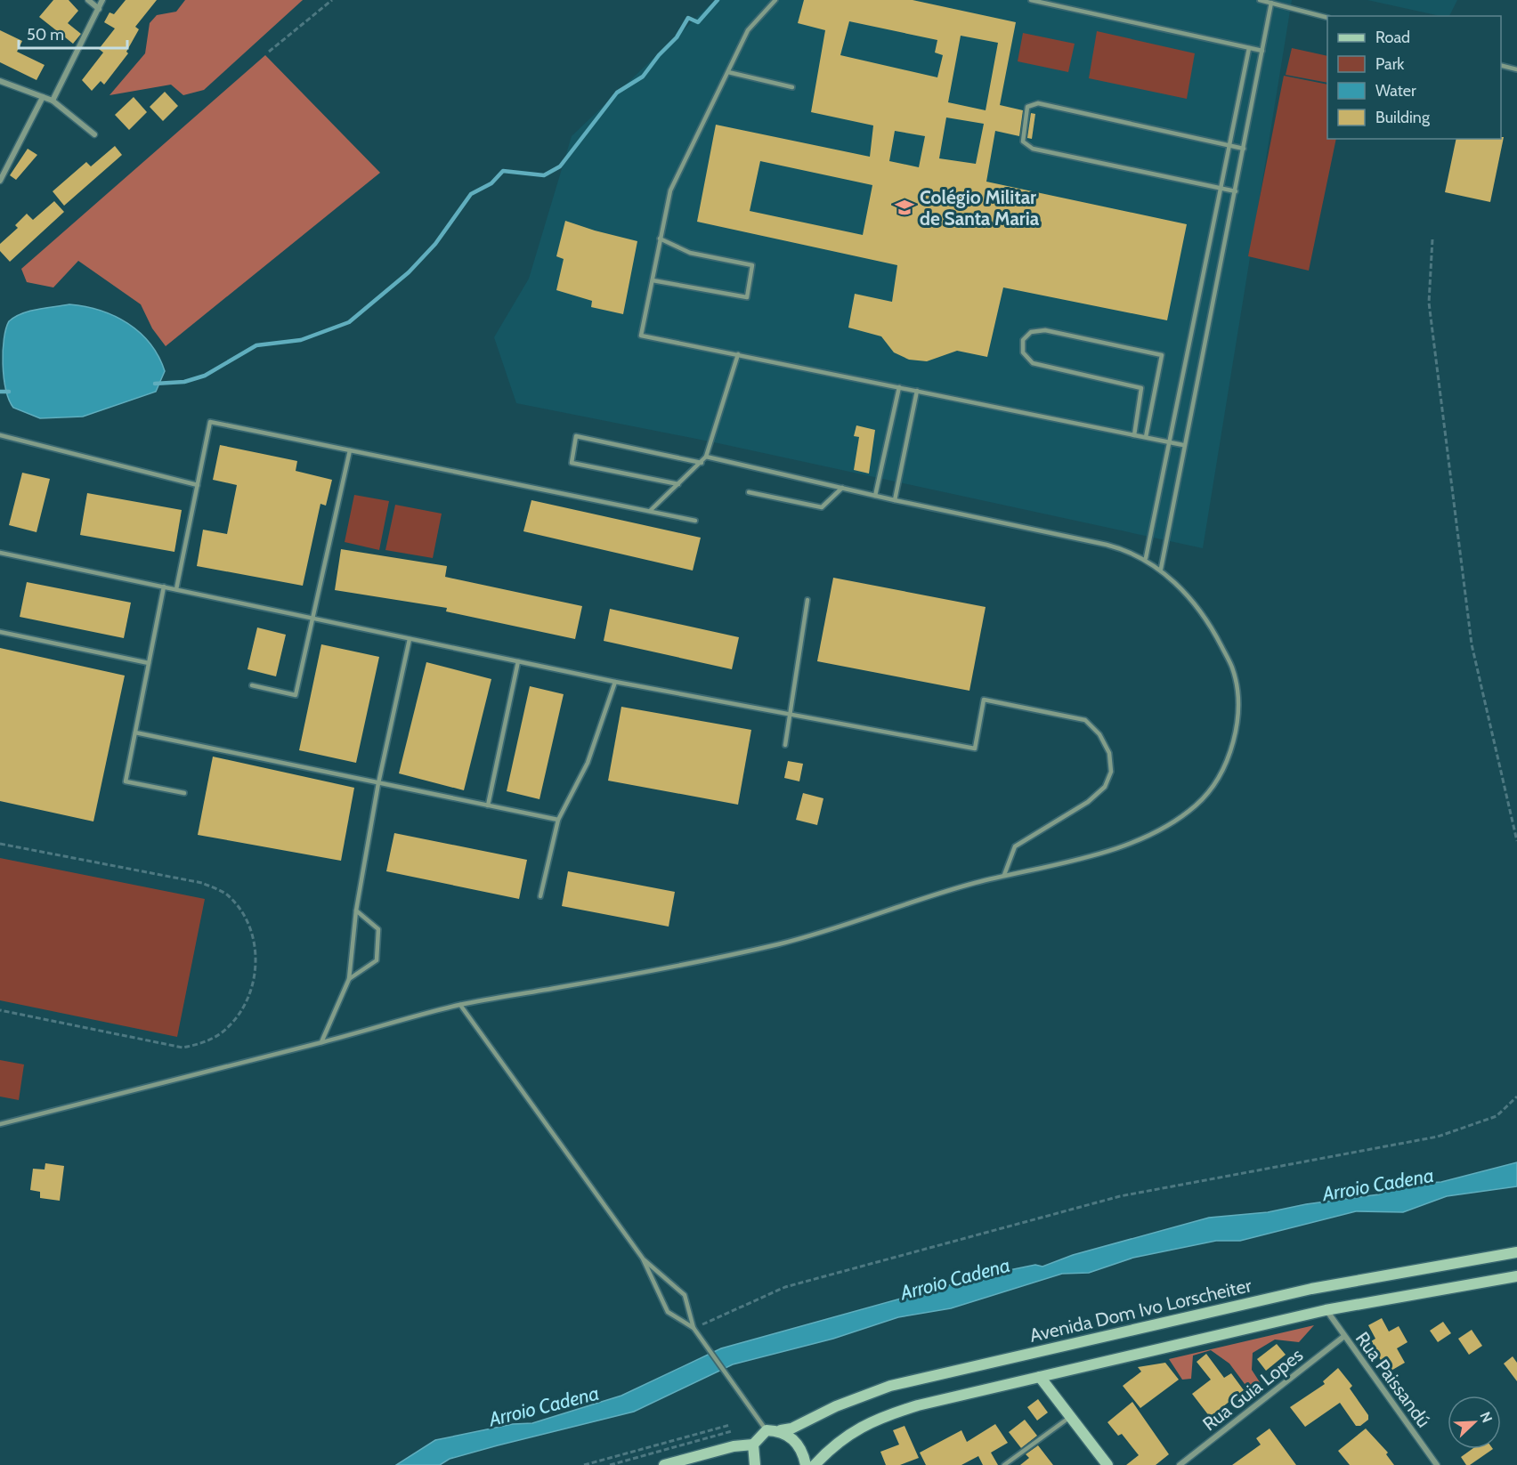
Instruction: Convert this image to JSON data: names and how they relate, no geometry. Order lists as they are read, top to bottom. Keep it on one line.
{"streets":{"main road":["Avenida Dom Ivo Lorscheiter"],"street":["Rua Paissandú","Rua Guia Lopes"]},"crossings":[["Rua Paissandú","Rua Guia Lopes"]],"water":["Arroio Cadena"],"places":{"school or university":["Colégio Militar de Santa Maria"]},"legend":["Road","Park","Water","Building"],"scale_bar":"50 m","north":"top right"}
